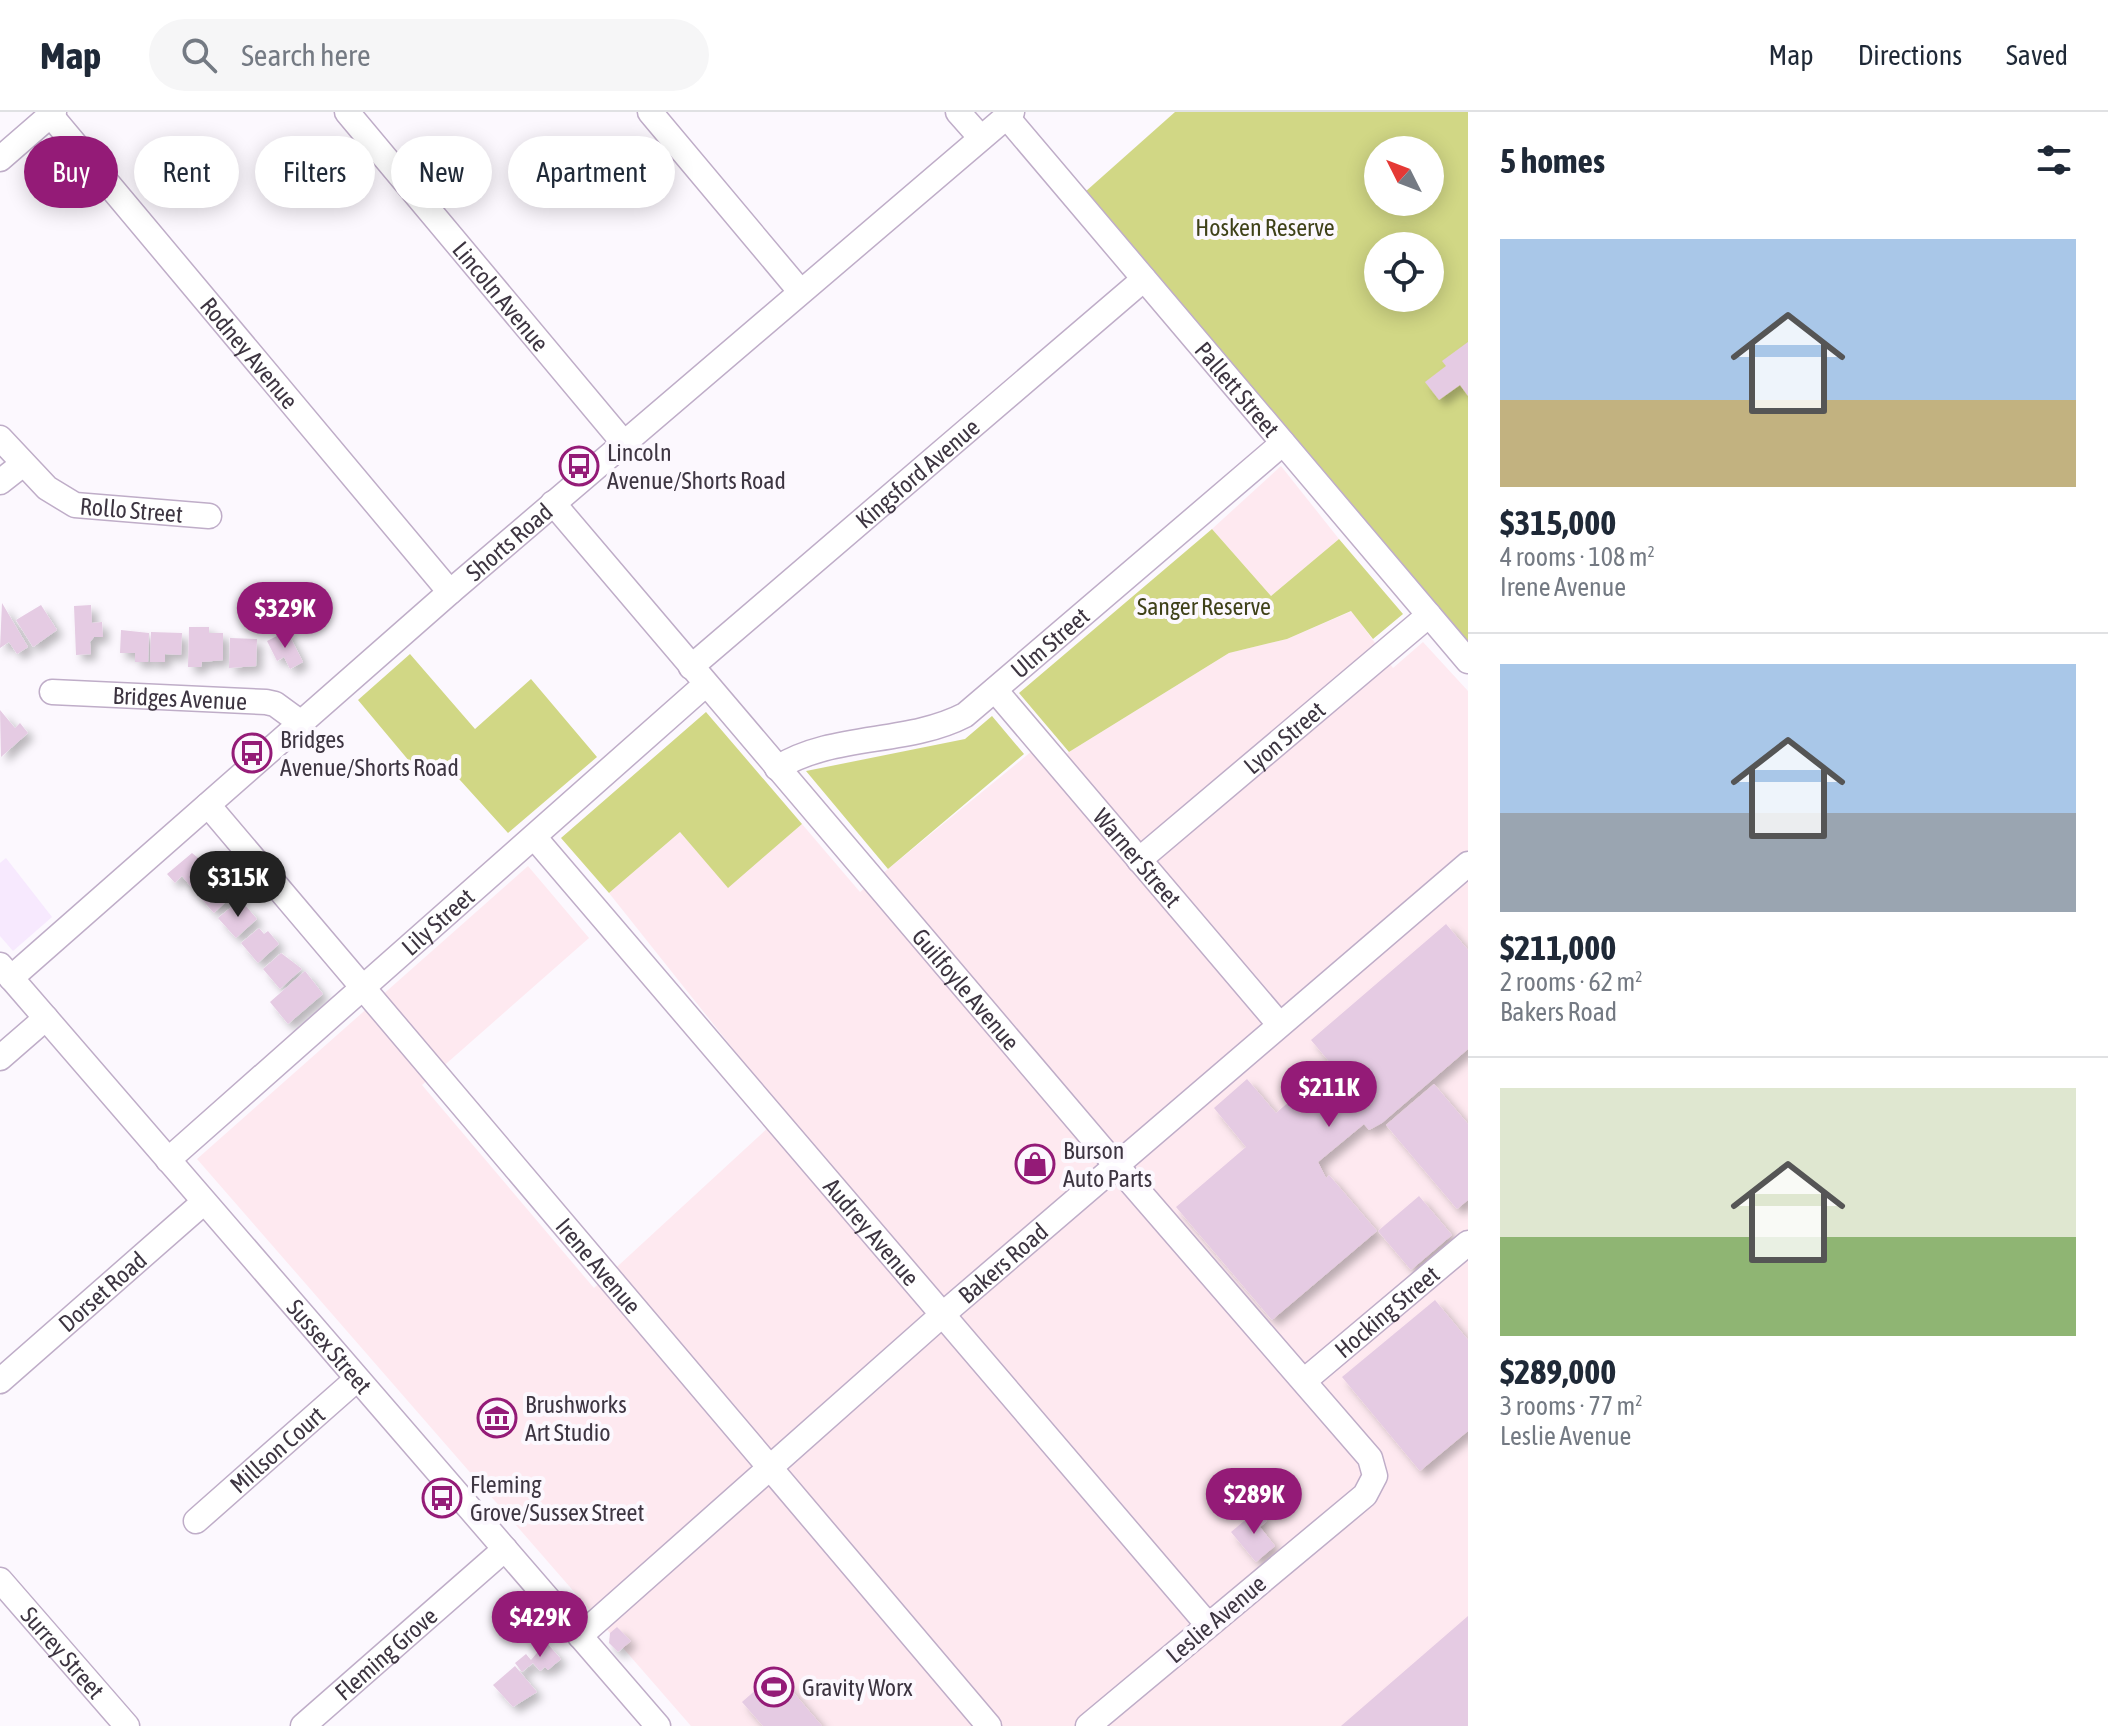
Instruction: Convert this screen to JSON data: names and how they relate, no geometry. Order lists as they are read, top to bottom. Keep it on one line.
{"streets":{"street":["Lincoln Avenue","Rodney Avenue","Pallett Street","Kingsford Avenue","Rollo Street","Shorts Road","Ulm Street","Bridges Avenue","Lyon Street","Warner Street","Lily Street","Guilfoyle Avenue","Audrey Avenue","Bakers Road","Irene Avenue","Dorset Road","Hocking Street","Sussex Street","Millson Court","Leslie Avenue","Surrey Street","Fleming Grove"]},"crossings":[["Lincoln Avenue","Shorts Road"],["Rodney Avenue","Shorts Road"],["Pallett Street","Kingsford Avenue"],["Pallett Street","Shorts Road"],["Pallett Street","Ulm Street"],["Pallett Street","Lyon Street"],["Kingsford Avenue","Lily Street"],["Kingsford Avenue","Guilfoyle Avenue"],["Shorts Road","Bridges Avenue"],["Shorts Road","Guilfoyle Avenue"],["Shorts Road","Irene Avenue"],["Shorts Road","Sussex Street"],["Ulm Street","Warner Street"],["Ulm Street","Guilfoyle Avenue"],["Lyon Street","Warner Street"],["Warner Street","Bakers Road"],["Lily Street","Guilfoyle Avenue"],["Lily Street","Audrey Avenue"],["Lily Street","Irene Avenue"],["Lily Street","Sussex Street"],["Guilfoyle Avenue","Bakers Road"],["Guilfoyle Avenue","Hocking Street"],["Guilfoyle Avenue","Leslie Avenue"],["Audrey Avenue","Bakers Road"],["Audrey Avenue","Leslie Avenue"],["Bakers Road","Irene Avenue"],["Bakers Road","Sussex Street"],["Dorset Road","Sussex Street"],["Sussex Street","Millson Court"],["Sussex Street","Fleming Grove"]],"parks":["Hosken Reserve","Sanger Reserve"],"places":{"bus stop":["Lincoln Avenue/Shorts Road","Bridges Avenue/Shorts Road","Fleming Grove/Sussex Street"],"shop":["Burson Auto Parts"],"museum":["Brushworks Art Studio"],"sports":["Gravity Worx"]},"north":"top left","page":{"header":"Map","search":"Search here","nav":["Map","Directions","Saved"],"heading":"5 homes","chip":["Buy","Rent","Filters","New","Apartment"],"list":[{"name":"$315,000","note":"4 rooms · 108 m² · Irene Avenue"},{"name":"$211,000","note":"2 rooms · 62 m² · Bakers Road"},{"name":"$289,000","note":"3 rooms · 77 m² · Leslie Avenue"}],"price":["$329K","$315K","$211K","$289K","$429K"]}}
